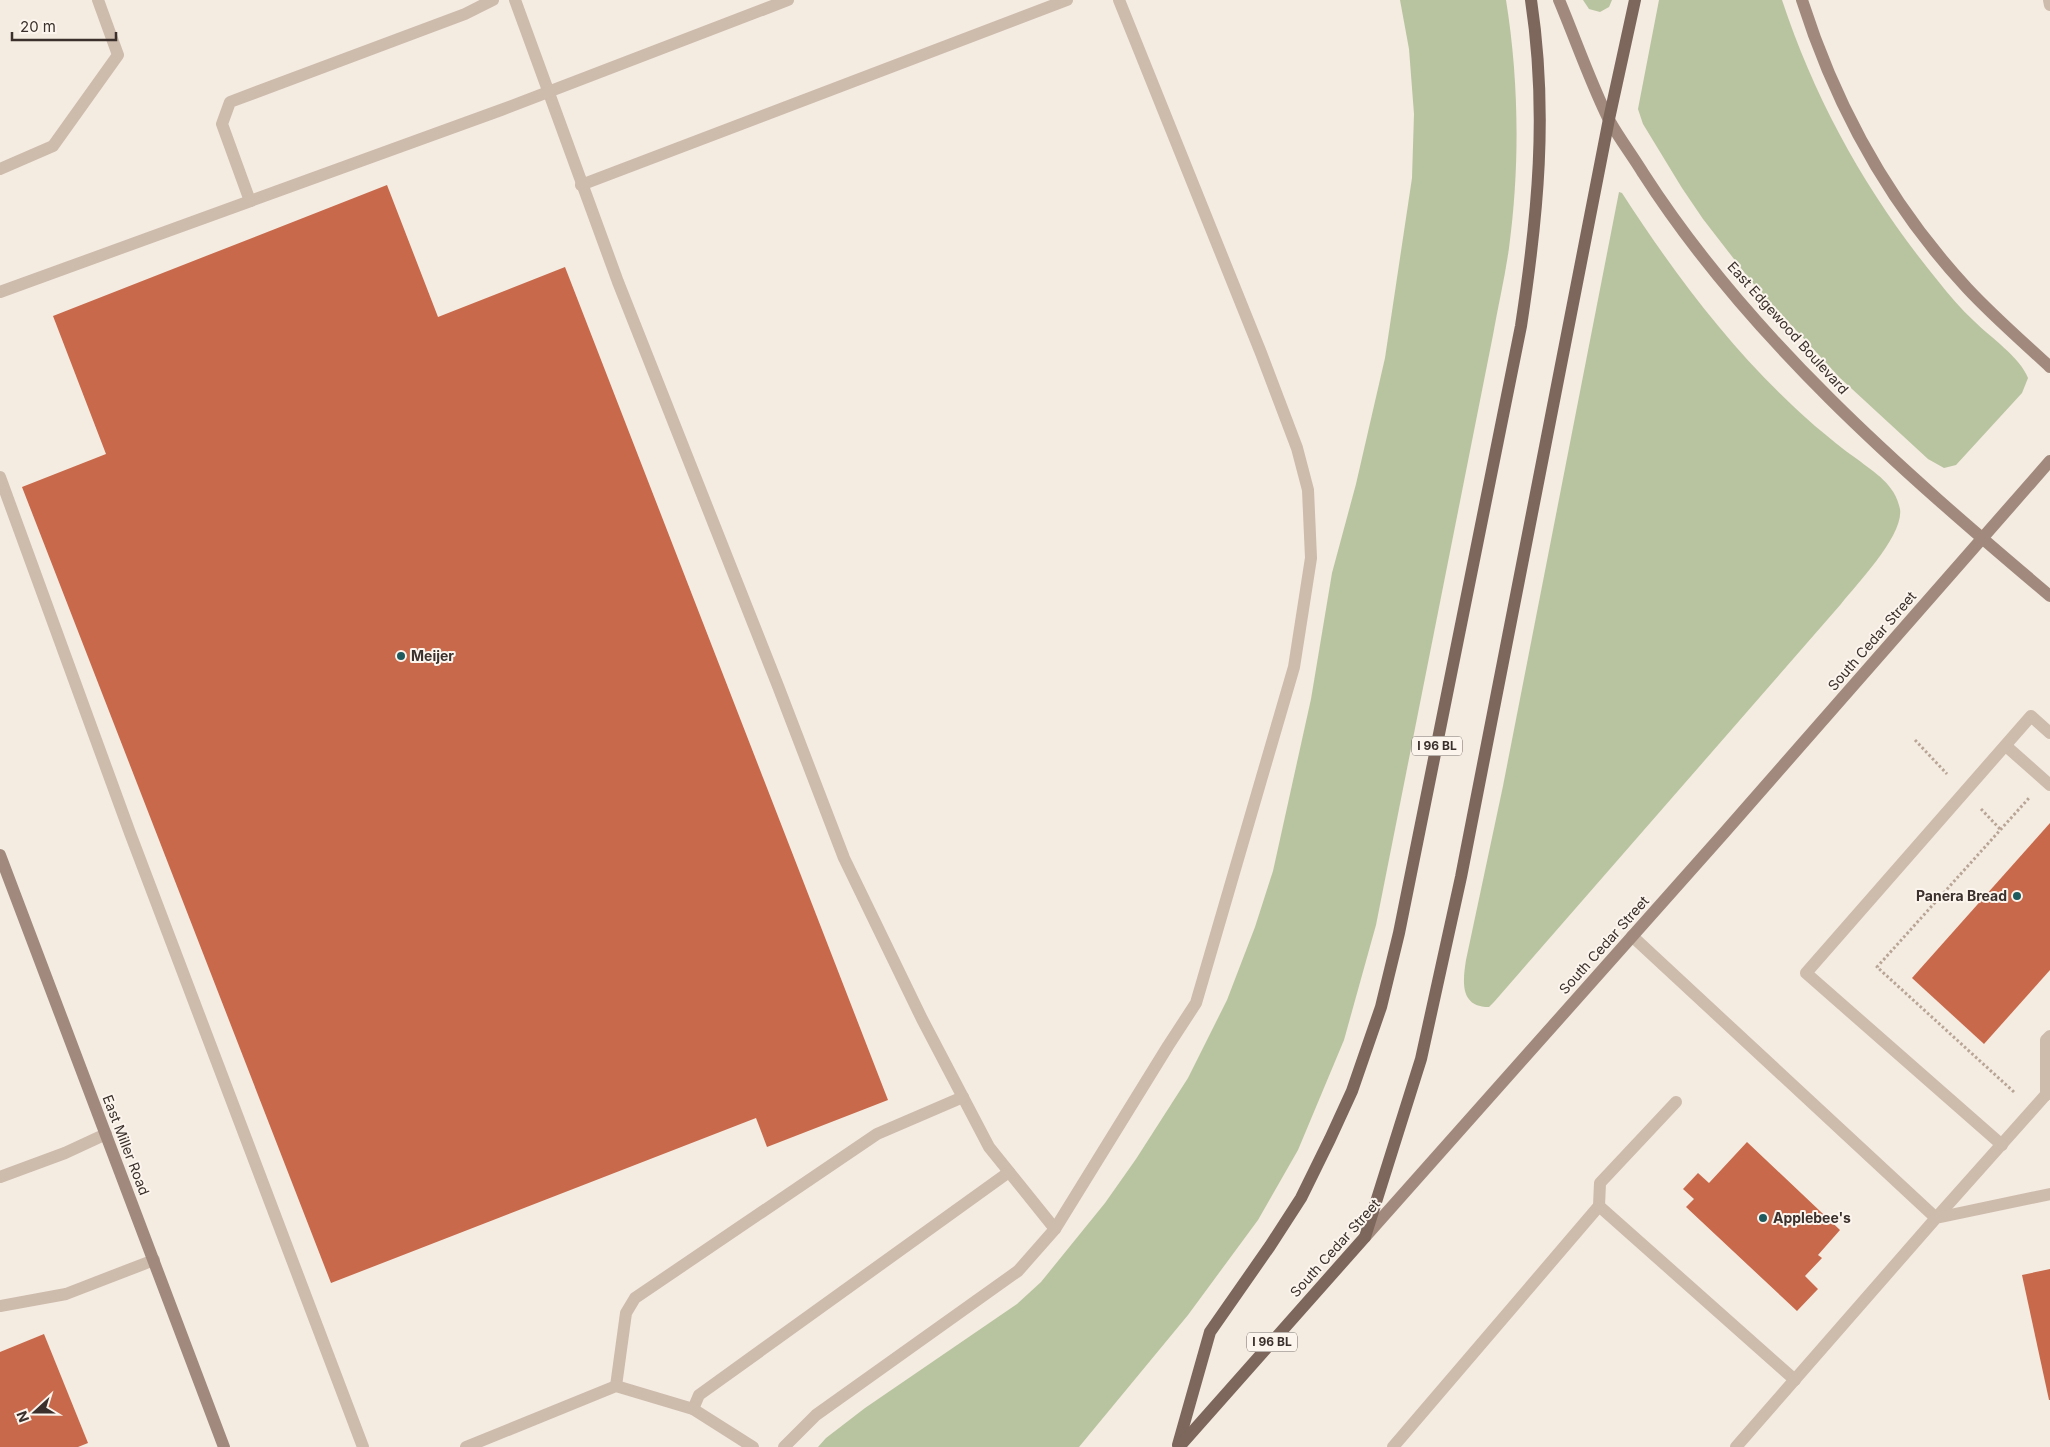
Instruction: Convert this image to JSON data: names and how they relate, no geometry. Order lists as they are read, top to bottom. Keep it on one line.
{"streets":{"main road":["East Edgewood Boulevard","South Cedar Street","I 96 BL","East Miller Road"]},"crossings":[["East Edgewood Boulevard","South Cedar Street"],["East Edgewood Boulevard","I 96 BL"],["South Cedar Street","I 96 BL"]],"places":["Meijer","Panera Bread","Applebee's"],"scale_bar":"20 m","north":"left"}
